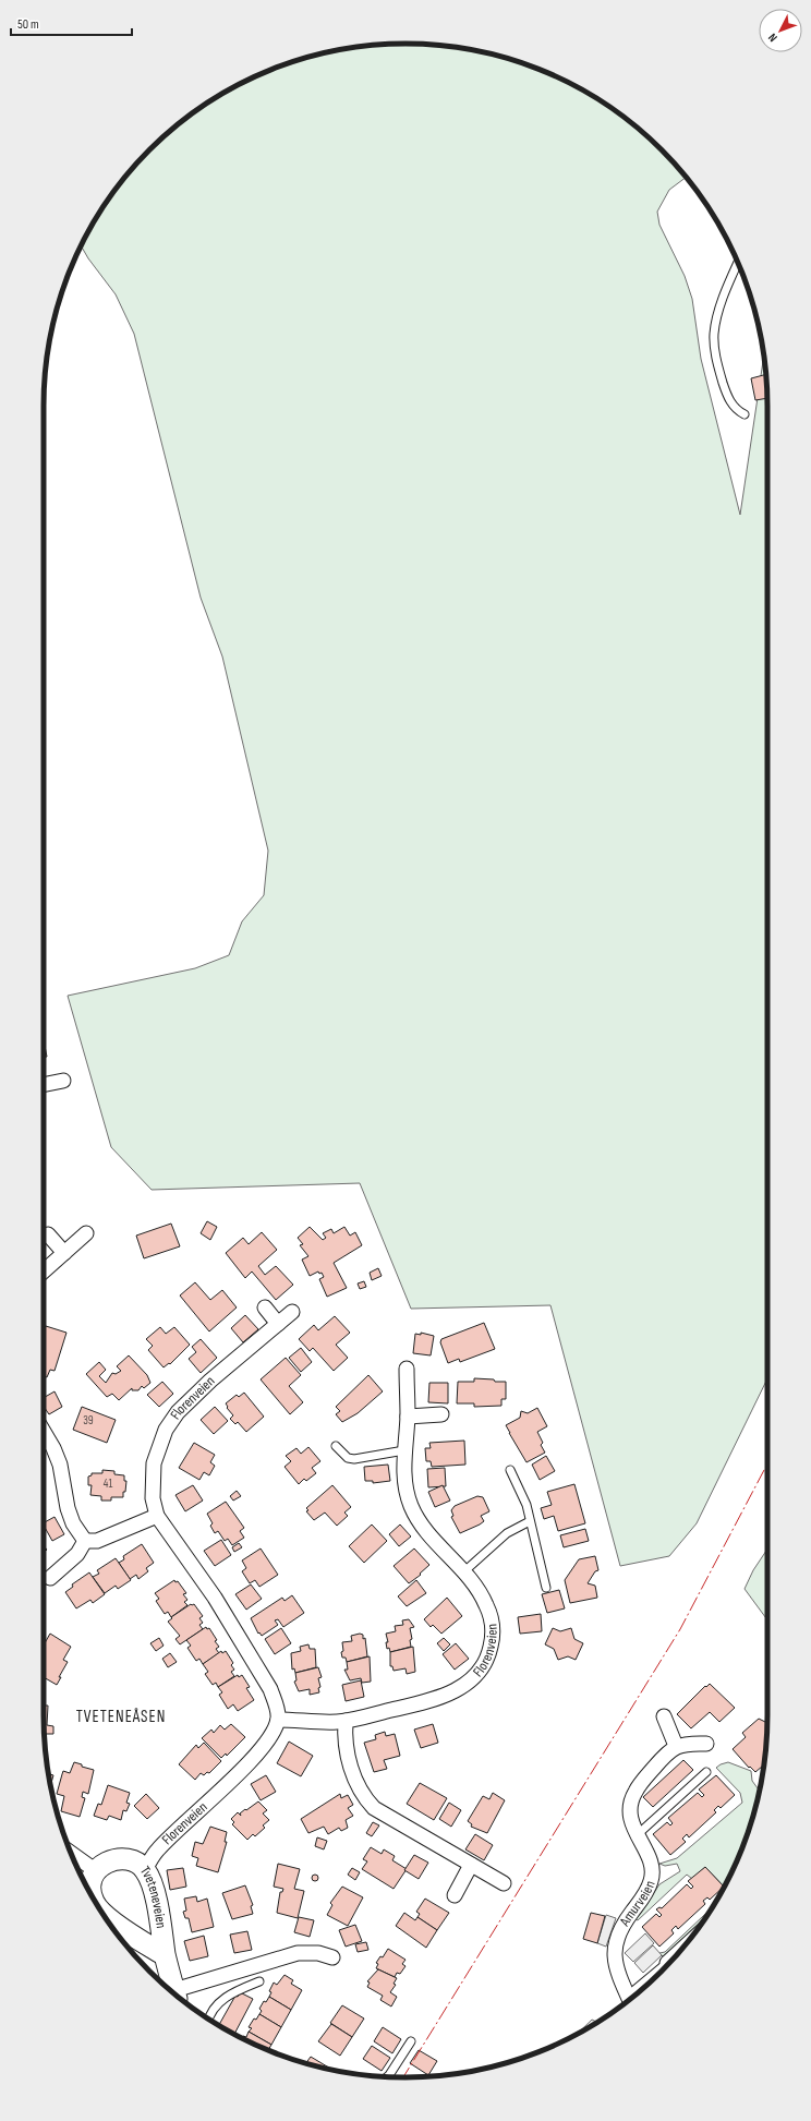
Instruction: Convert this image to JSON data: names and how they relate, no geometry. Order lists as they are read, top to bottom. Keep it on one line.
{"streets":{"street":["Florenveien","Tveteneveien","Amurveien"]},"crossings":[["Florenveien","Tveteneveien"]],"districts":["TVETENEÅSEN"],"house_numbers":["39","41"],"scale_bar":"50 m","north":"bottom left"}
